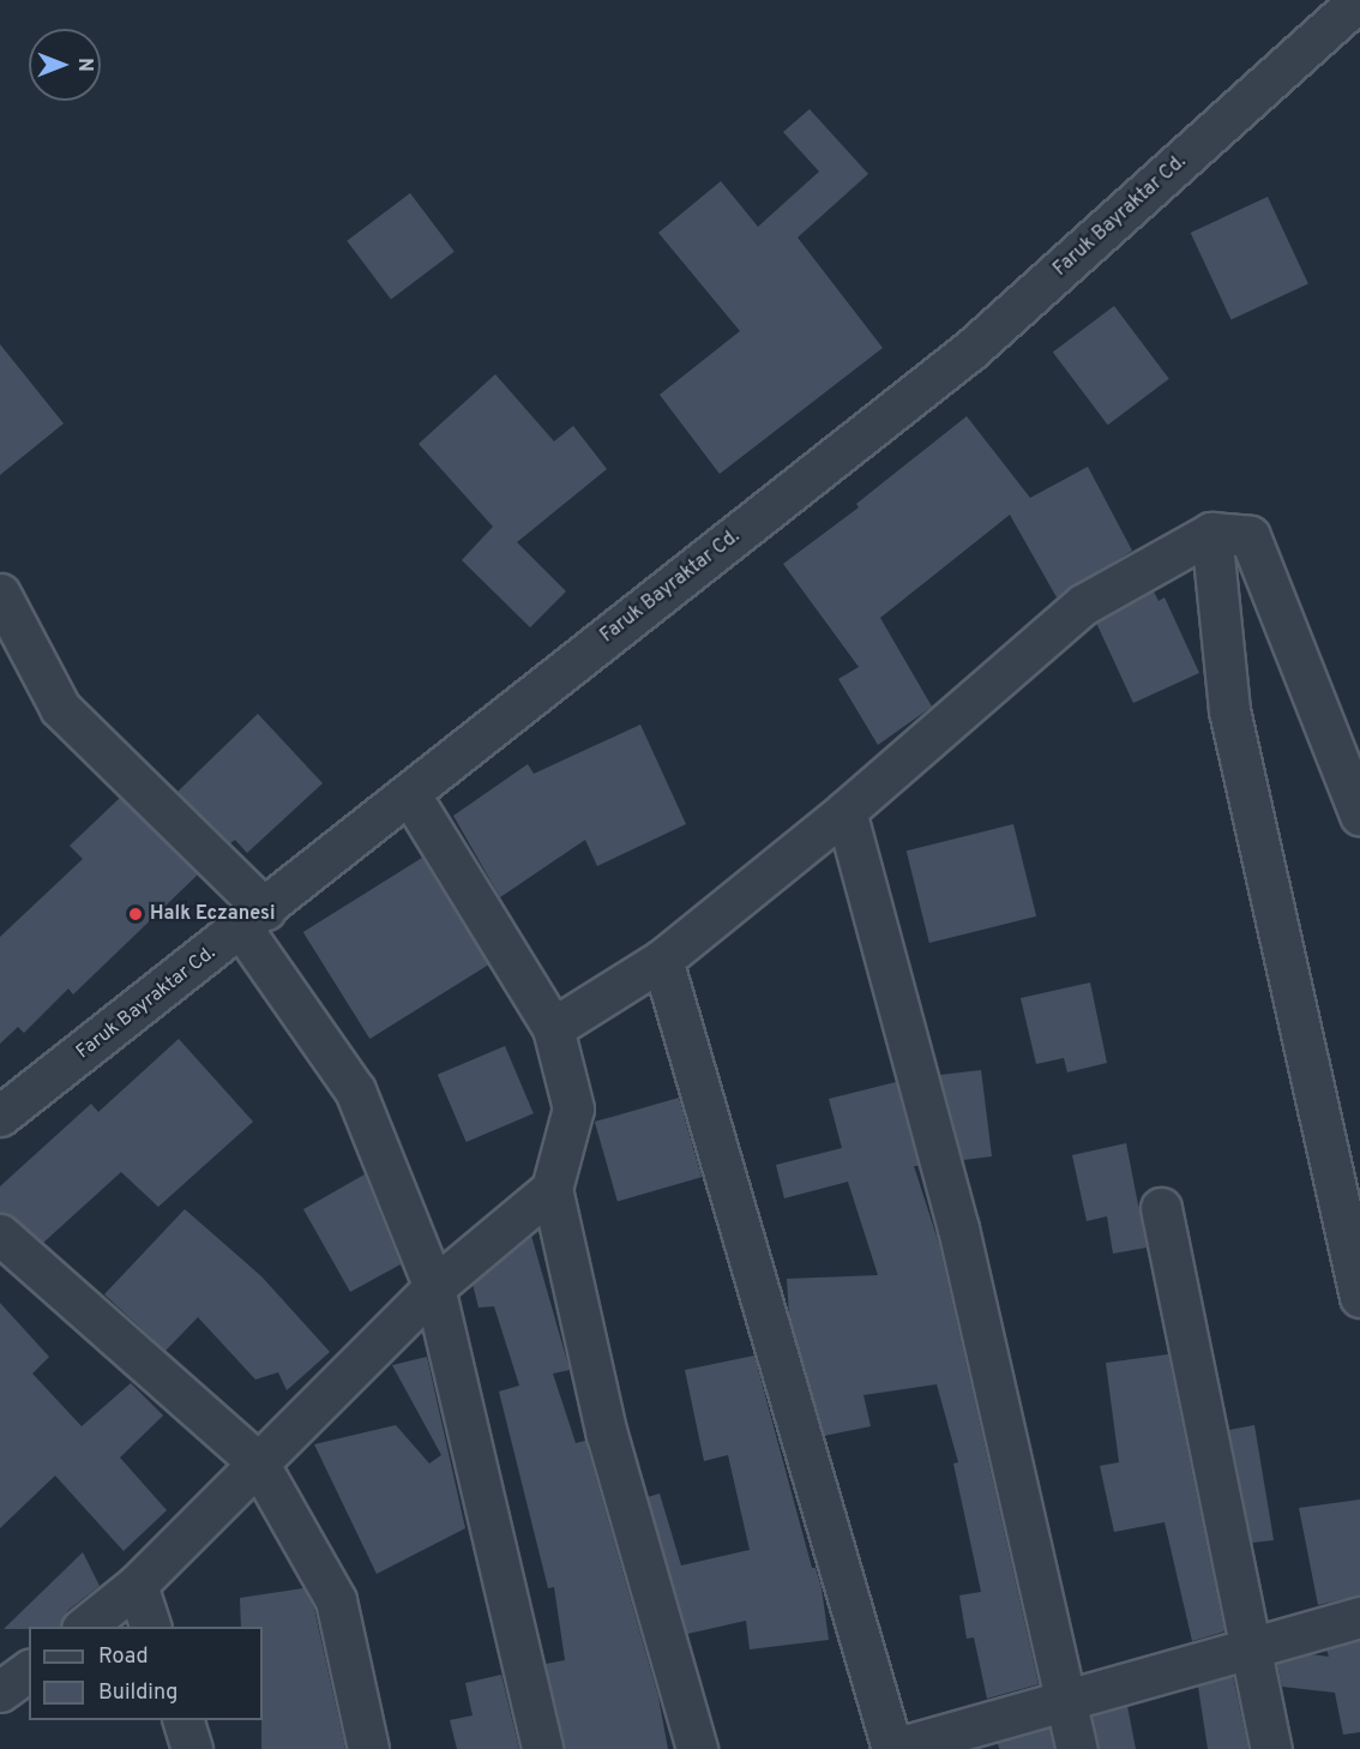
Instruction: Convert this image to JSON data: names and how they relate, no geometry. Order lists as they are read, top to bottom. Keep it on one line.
{"streets":{"street":["Faruk Bayraktar Cd."]},"places":["Halk Eczanesi"],"legend":["Road","Building"],"north":"right"}
